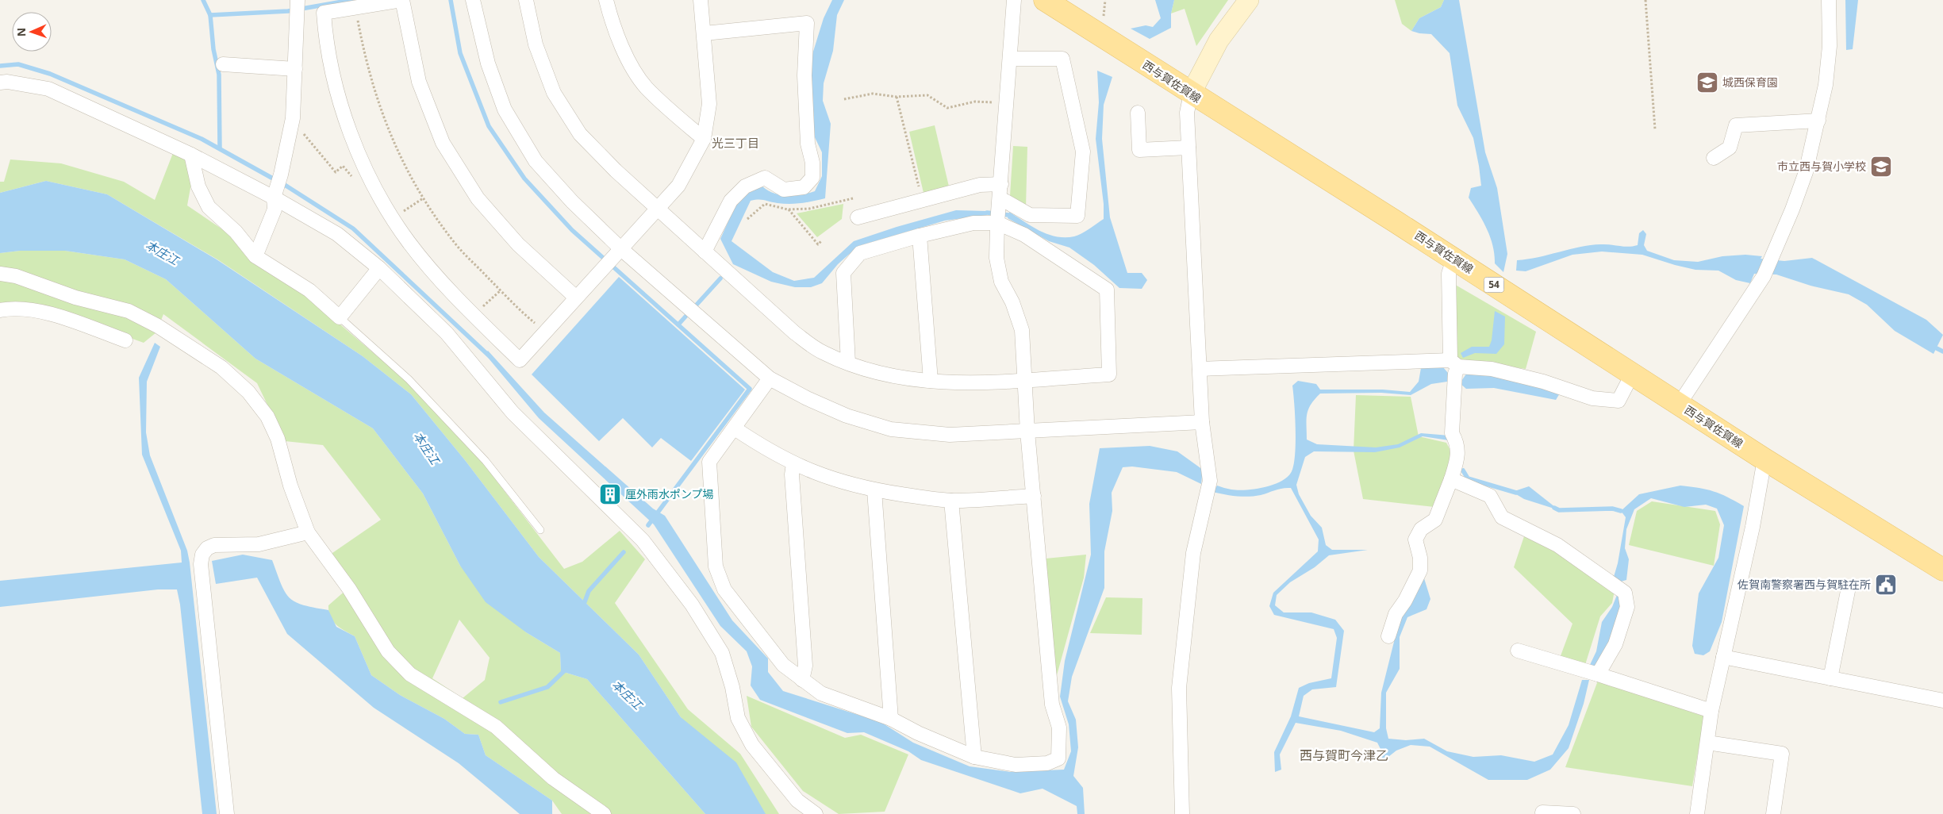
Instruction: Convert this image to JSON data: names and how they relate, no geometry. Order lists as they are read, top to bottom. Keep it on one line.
{"streets":{"main road":["西与賀佐賀線","54"]},"districts":["光三丁目","西与賀町今津乙"],"water":["本庄江"],"places":{"school or university":["城西保育園","市立西与賀小学校"],"building":["厘外雨水ポンプ場"],"public building":["佐賀南警察署西与賀駐在所"]},"north":"left"}
